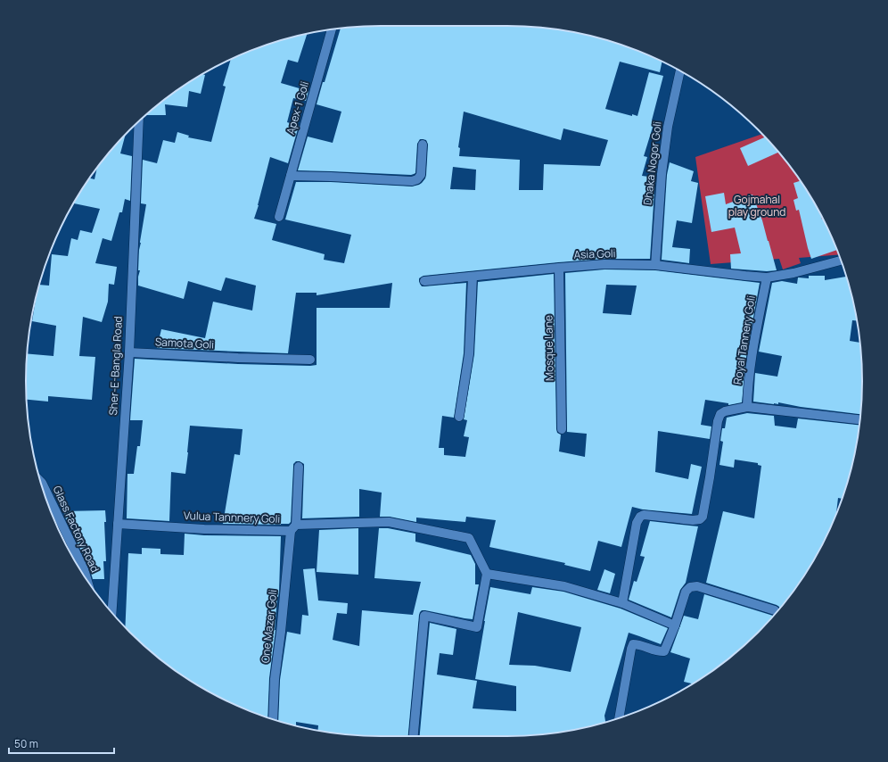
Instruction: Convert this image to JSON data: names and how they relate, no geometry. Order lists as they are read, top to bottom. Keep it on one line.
{"streets":{"street":["Apex-1 Goli","Dhaka Nogor Goli","Asia Goli","Royal Tannery Goli","Samota Goli","Mosque Lane","Sher-E-Bangla Road","Vulua Tannnery Goli","Glass Factory Road","One Mazer Goli"]},"crossings":[["Dhaka Nogor Goli","Asia Goli"],["Asia Goli","Royal Tannery Goli"],["Asia Goli","Mosque Lane"],["Samota Goli","Sher-E-Bangla Road"],["Sher-E-Bangla Road","Vulua Tannnery Goli"],["Vulua Tannnery Goli","One Mazer Goli"]],"parks":["Gojmahal play ground"],"scale_bar":"50 m"}
